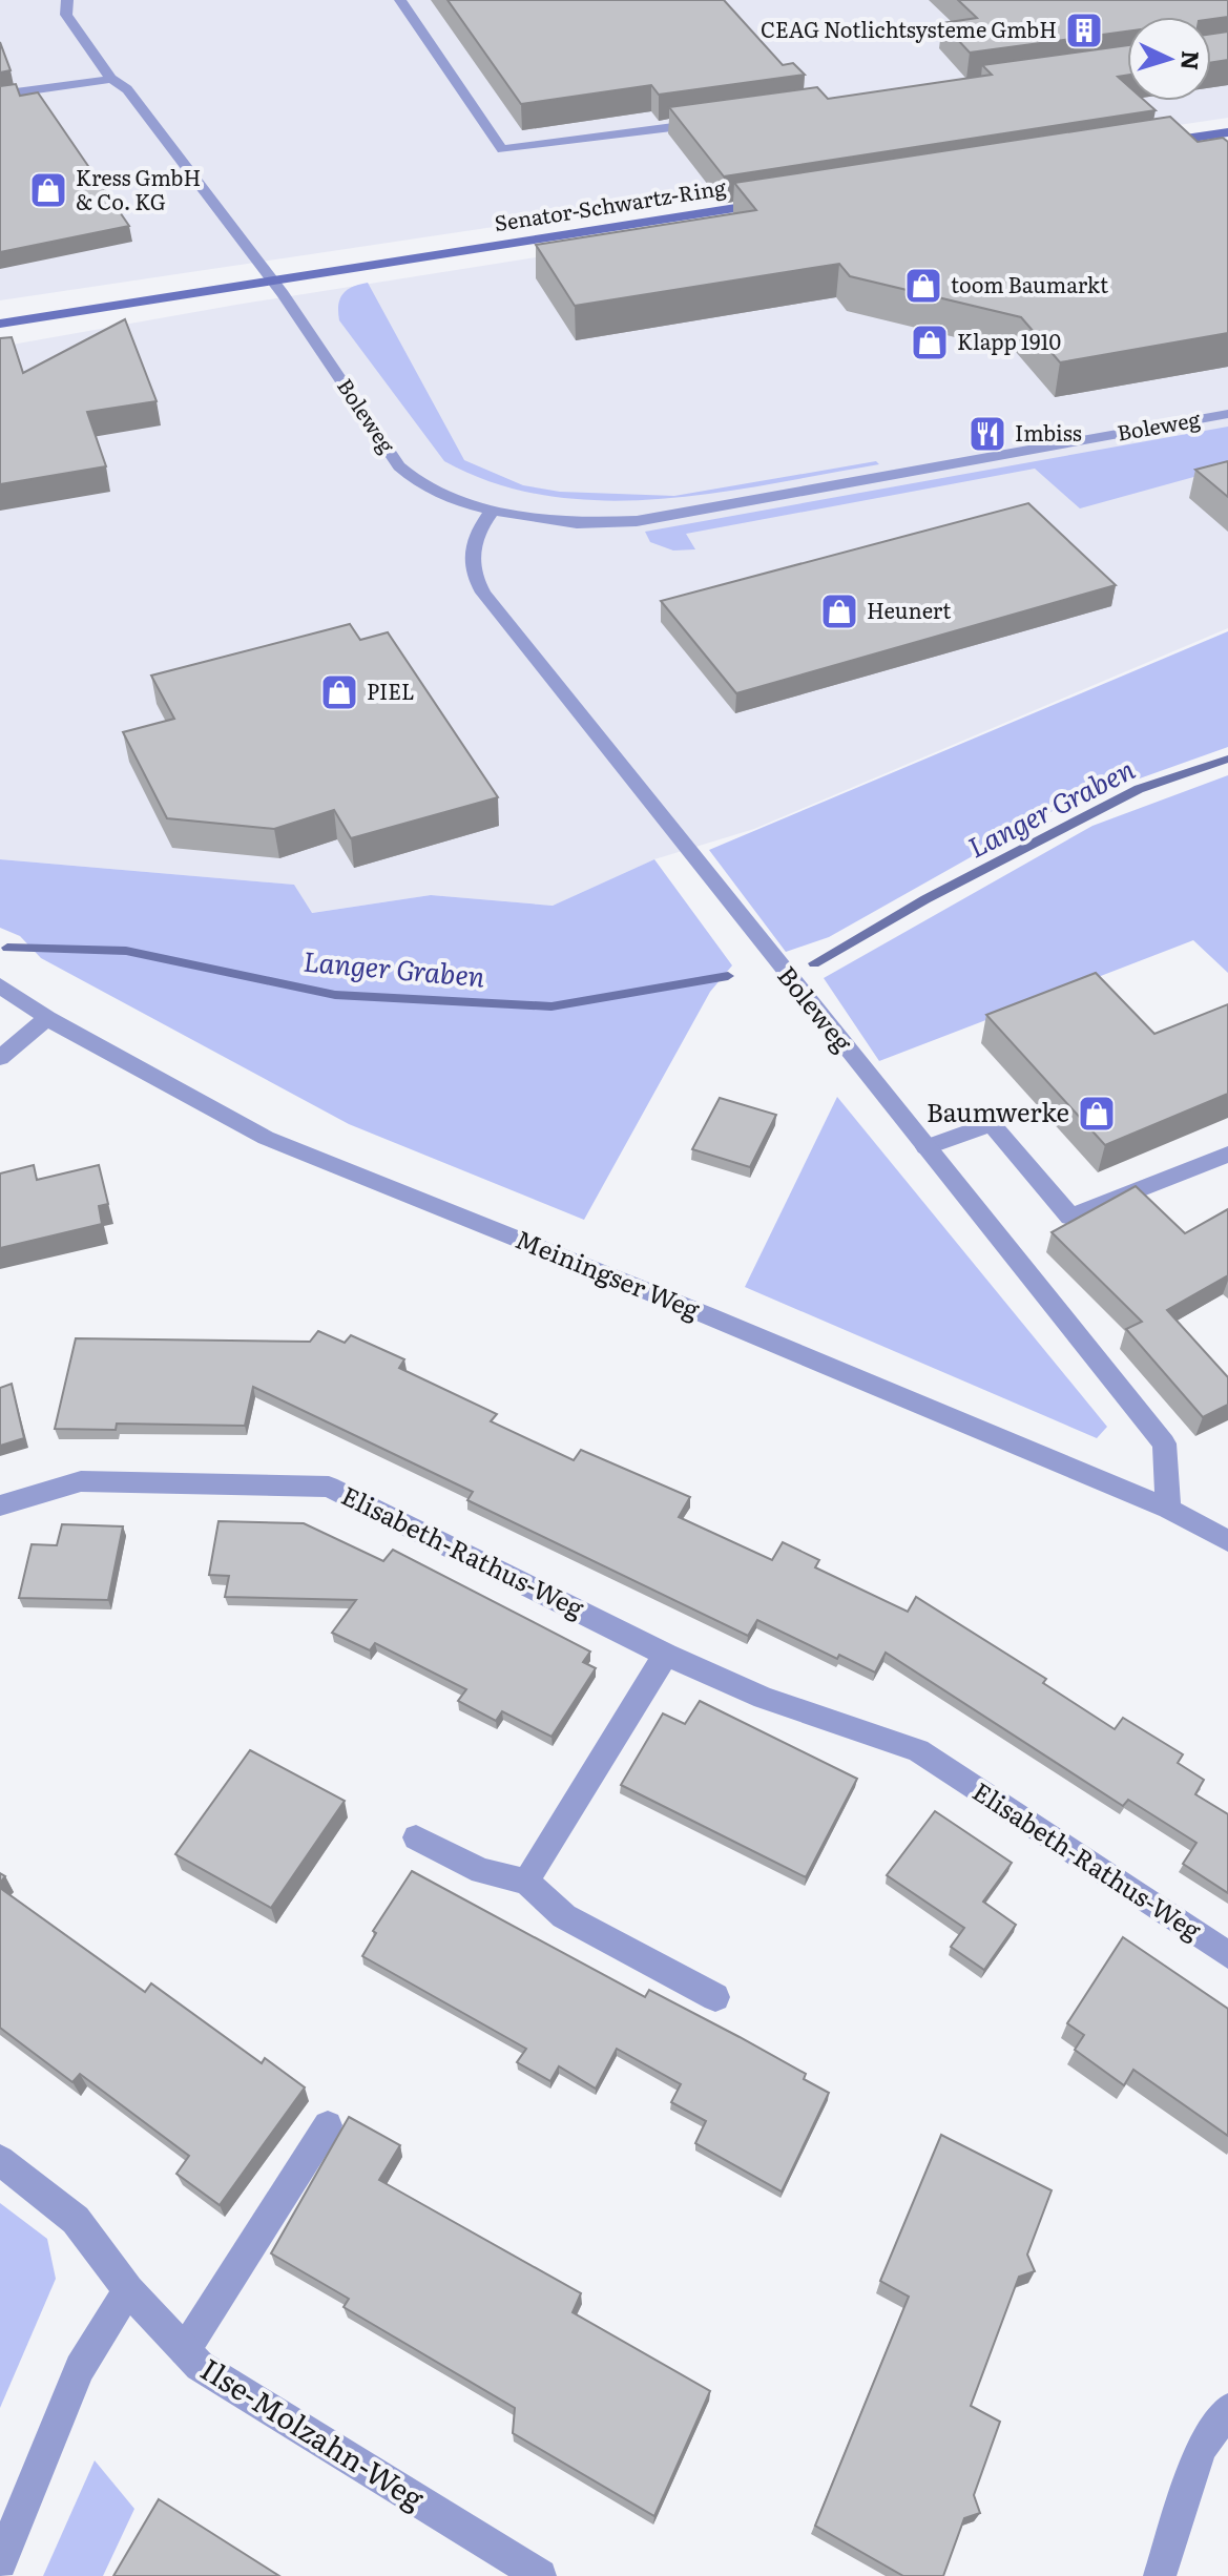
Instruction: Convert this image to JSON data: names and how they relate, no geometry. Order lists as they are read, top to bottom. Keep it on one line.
{"streets":{"main road":["Senator-Schwartz-Ring"],"street":["Boleweg","Meiningser Weg","Elisabeth-Rathus-Weg","Ilse-Molzahn-Weg"]},"crossings":[["Senator-Schwartz-Ring","Boleweg"],["Boleweg","Meiningser Weg"]],"water":["Langer Graben"],"places":{"building":["CEAG Notlichtsysteme GmbH"],"shop":["Kress GmbH & Co. KG","toom Baumarkt","Klapp 1910","Heunert","PIEL","Baumwerke"],"restaurant":["Imbiss"]},"north":"right"}
